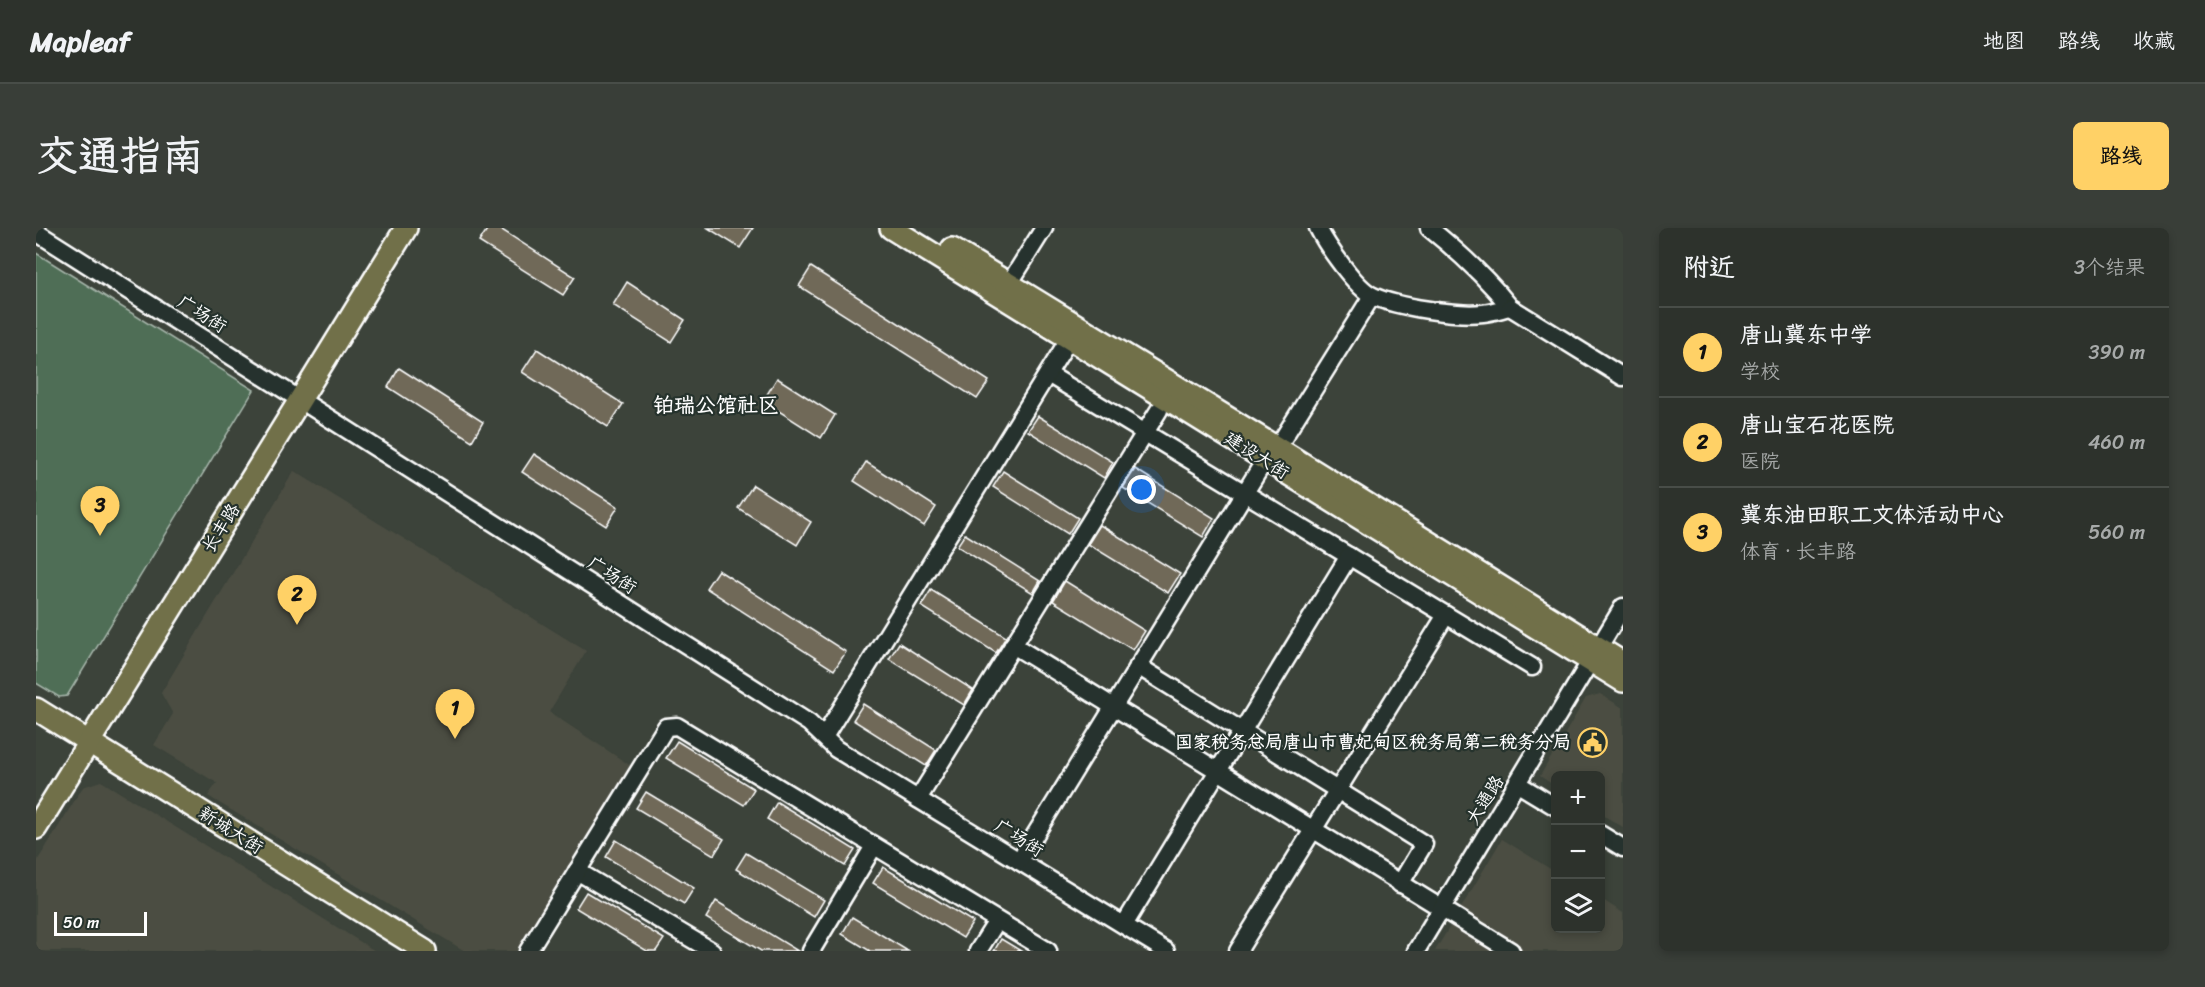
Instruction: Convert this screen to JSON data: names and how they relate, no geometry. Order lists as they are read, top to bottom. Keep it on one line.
{"streets":{"main road":["建设大街","新城大街"],"street":["广场街","大通路"]},"crossings":[["建设大街","大通路"]],"districts":["铂瑞公馆社区"],"places":{"public building":["国家税务总局唐山市曹妃甸区税务局第二税务分局"]},"scale_bar":"50 m","page":{"header":"Mapleaf","nav":["地图","路线","收藏"],"title":"交通指南","buttons":"路线","heading":["附近","3个结果"],"list":[{"mark":"1","name":"唐山冀东中学","note":"学校","value":"390 m"},{"mark":"2","name":"唐山宝石花医院","note":"医院","value":"460 m"},{"mark":"3","name":"冀东油田职工文体活动中心","note":"体育 · 长丰路","value":"560 m"}],"pins":["3","2","1"],"map_buttons":["+","−"],"scale":"50 m"}}
